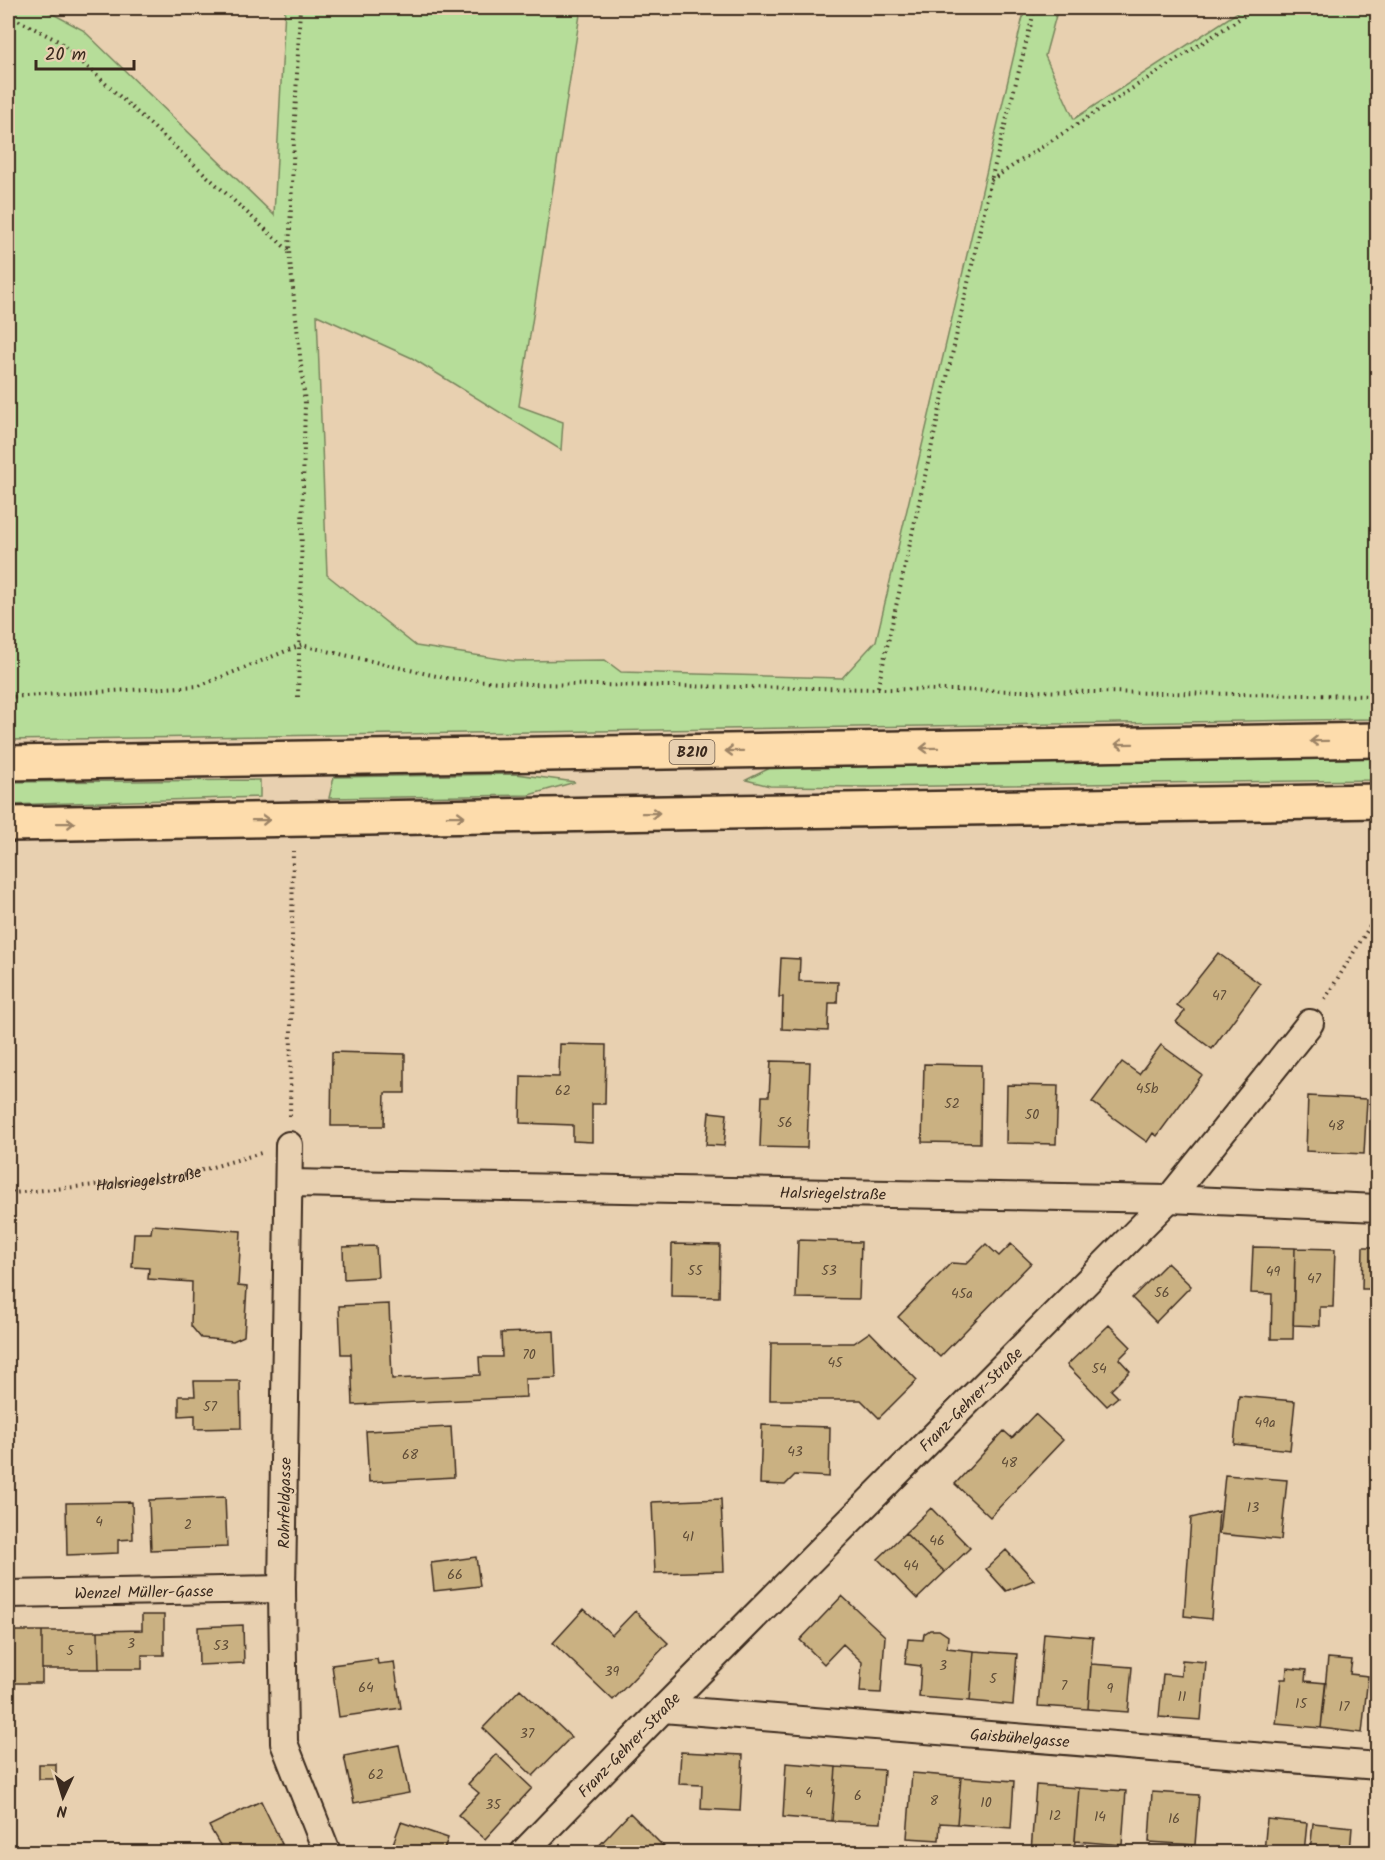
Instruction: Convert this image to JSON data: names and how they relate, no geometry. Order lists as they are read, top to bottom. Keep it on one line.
{"streets":{"main road":["B210"],"street":["Halsriegelstraße","Franz-Gehrer-Straße","Rohrfeldgasse","Wenzel Müller-Gasse","Gaisbühelgasse"]},"crossings":[["Halsriegelstraße","Franz-Gehrer-Straße"],["Halsriegelstraße","Rohrfeldgasse"],["Franz-Gehrer-Straße","Gaisbühelgasse"],["Rohrfeldgasse","Wenzel Müller-Gasse"]],"house_numbers":["47","45b","62","52","50","56","48","55","53","49","47","56","45a","70","45","54","57","49a","43","68","48","13","4","2","41","46","44","66","3","53","5","3","39","5","7","64","9","11","15","17","37","62","4","6","8","10","35","12","14","16"],"scale_bar":"20 m","north":"bottom"}
